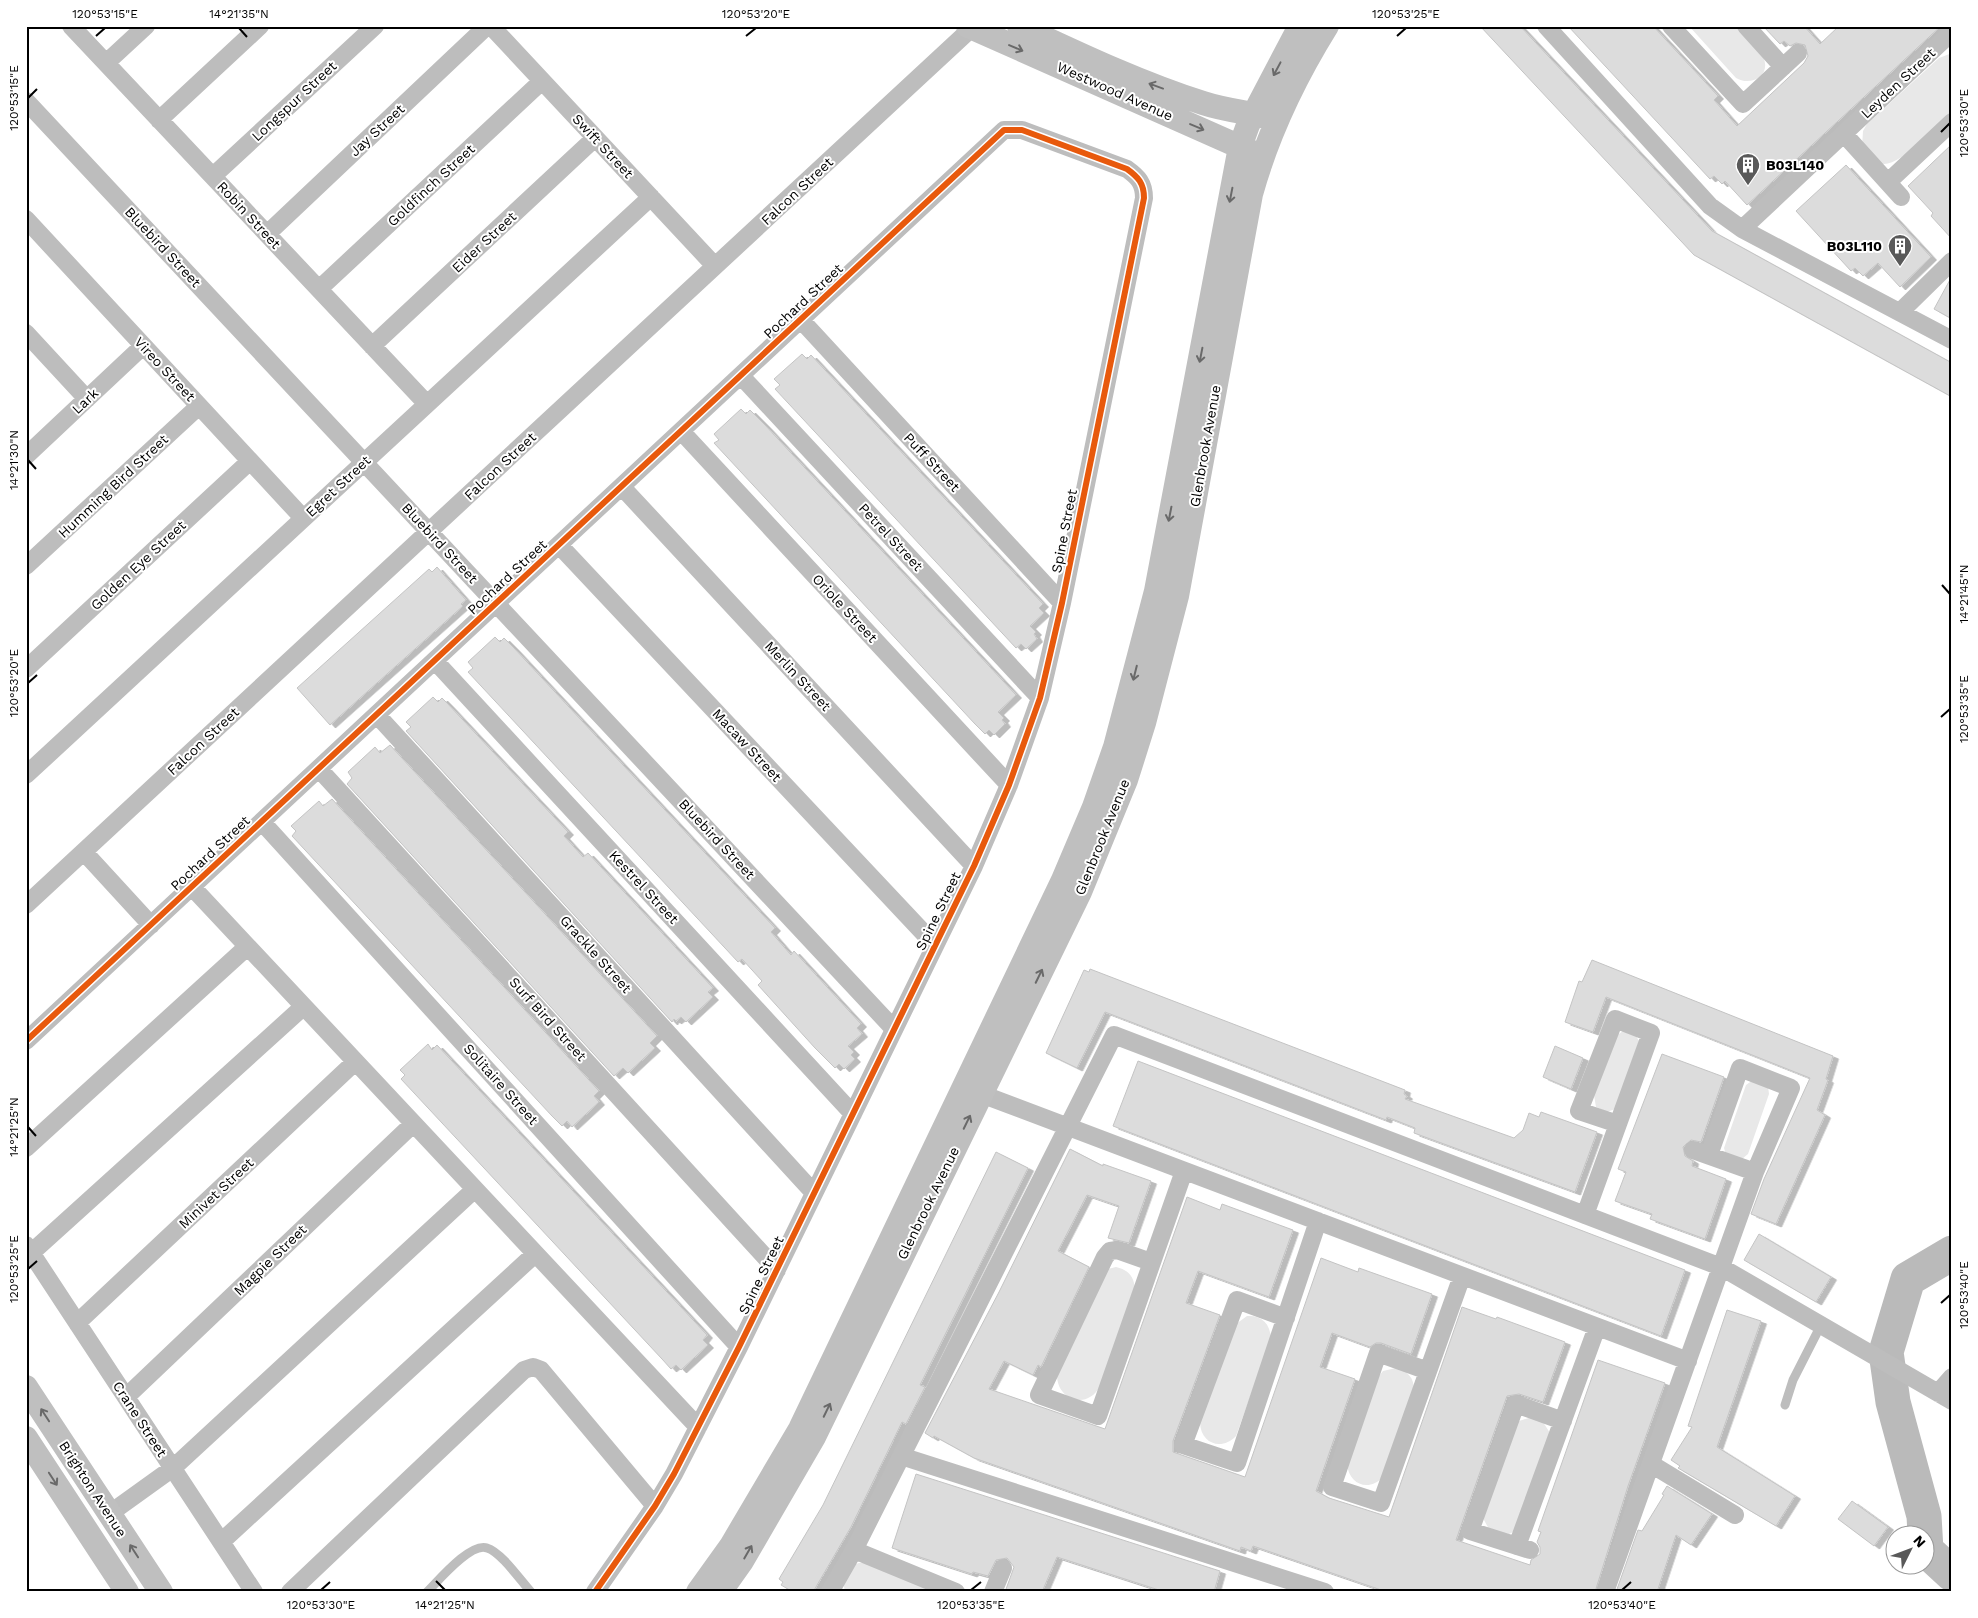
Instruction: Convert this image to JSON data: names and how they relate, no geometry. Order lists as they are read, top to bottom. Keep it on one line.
{"streets":{"street":["Leyden Street","Westwood Avenue","Longspur Street","Jay Street","Swift Street","Goldfinch Street","Falcon Street","Robin Street","Eider Street","Bluebird Street","Pochard Street","Vireo Street","Lark","Glenbrook Avenue","Puff Street","Humming Bird Street","Egret Street","Spine Street","Petrel Street","Golden Eye Street","Oriole Street","Merlin Street","Macaw Street","Kestrel Street","Grackle Street","Surf Bird Street","Solitaire Street","Minivet Street","Magpie Street","Crane Street","Brighton Avenue"]},"crossings":[["Westwood Avenue","Falcon Street"],["Westwood Avenue","Glenbrook Avenue"],["Longspur Street","Robin Street"],["Jay Street","Robin Street"],["Swift Street","Goldfinch Street"],["Swift Street","Falcon Street"],["Swift Street","Eider Street"],["Swift Street","Egret Street"],["Goldfinch Street","Robin Street"],["Falcon Street","Bluebird Street"],["Robin Street","Eider Street"],["Robin Street","Egret Street"],["Bluebird Street","Pochard Street"],["Bluebird Street","Egret Street"],["Bluebird Street","Spine Street"],["Pochard Street","Puff Street"],["Pochard Street","Spine Street"],["Pochard Street","Petrel Street"],["Pochard Street","Oriole Street"],["Pochard Street","Merlin Street"],["Pochard Street","Macaw Street"],["Pochard Street","Kestrel Street"],["Pochard Street","Grackle Street"],["Pochard Street","Surf Bird Street"],["Pochard Street","Solitaire Street"],["Vireo Street","Lark"],["Vireo Street","Humming Bird Street"],["Vireo Street","Egret Street"],["Vireo Street","Golden Eye Street"],["Puff Street","Spine Street"],["Spine Street","Petrel Street"],["Spine Street","Oriole Street"],["Spine Street","Merlin Street"],["Spine Street","Macaw Street"],["Spine Street","Kestrel Street"],["Spine Street","Grackle Street"],["Spine Street","Surf Bird Street"],["Spine Street","Solitaire Street"],["Minivet Street","Crane Street"],["Magpie Street","Crane Street"]],"places":{"building":["B03L140","B03L110"]},"north":"top right","coordinates":["120°53'15\"E","14°21'35\"N","120°53'20\"E","120°53'25\"E","120°53'30\"E","14°21'30\"N","14°21'45\"N","120°53'35\"E","14°21'25\"N","120°53'40\"E"]}
